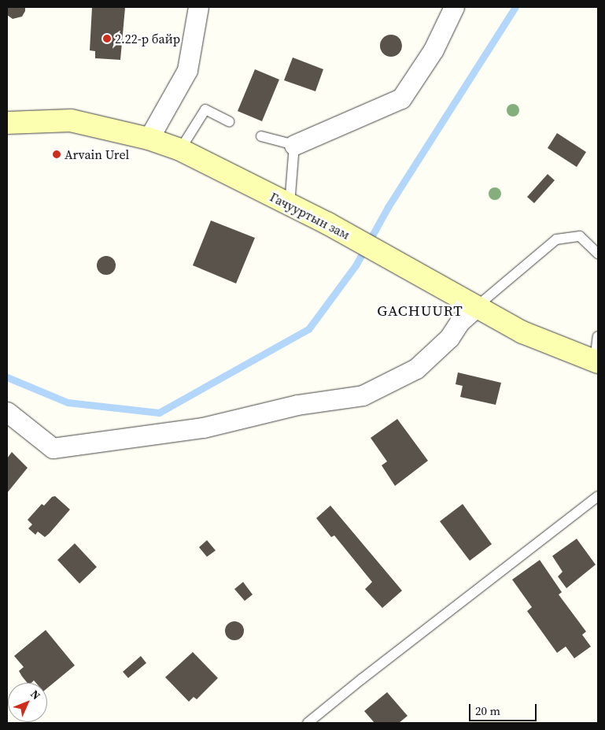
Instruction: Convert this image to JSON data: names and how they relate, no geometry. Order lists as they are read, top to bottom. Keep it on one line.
{"streets":{"main road":["Гачууртын зам"]},"districts":["GACHUURT"],"places":["2.22-р байр","Arvain Urel"],"scale_bar":"20 m","north":"top right"}
